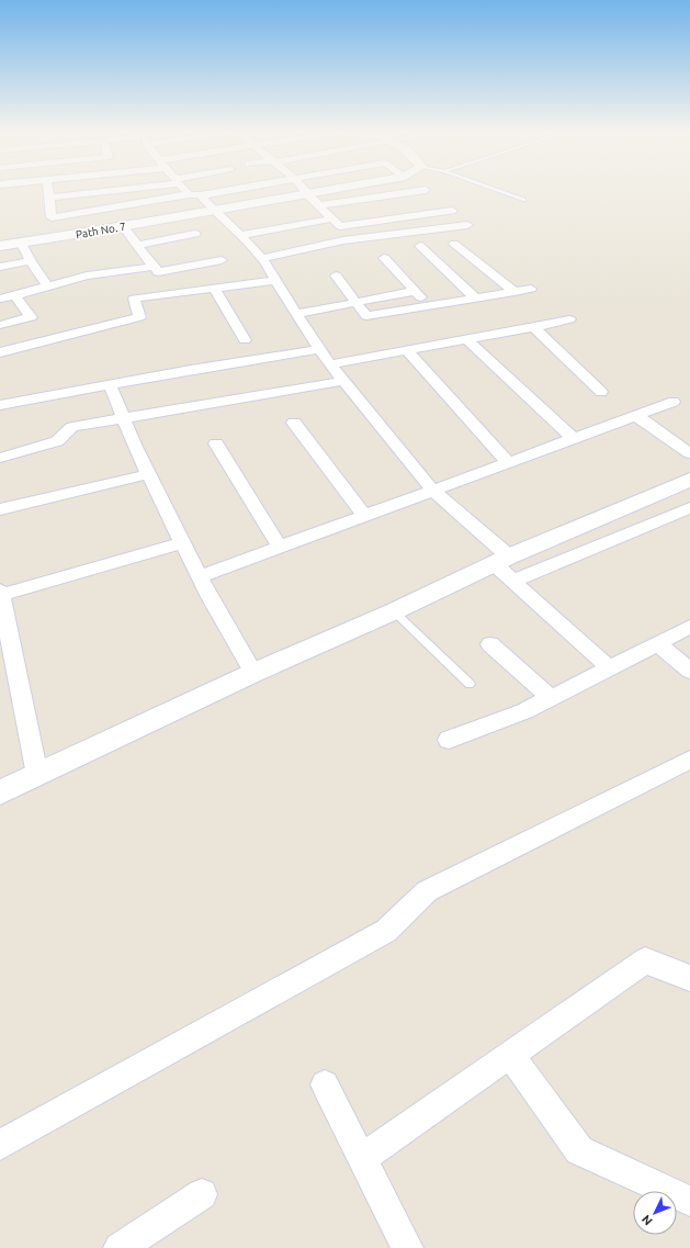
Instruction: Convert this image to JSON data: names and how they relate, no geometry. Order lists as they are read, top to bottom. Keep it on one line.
{"streets":{"street":["Path No. 7"]},"north":"bottom left"}
